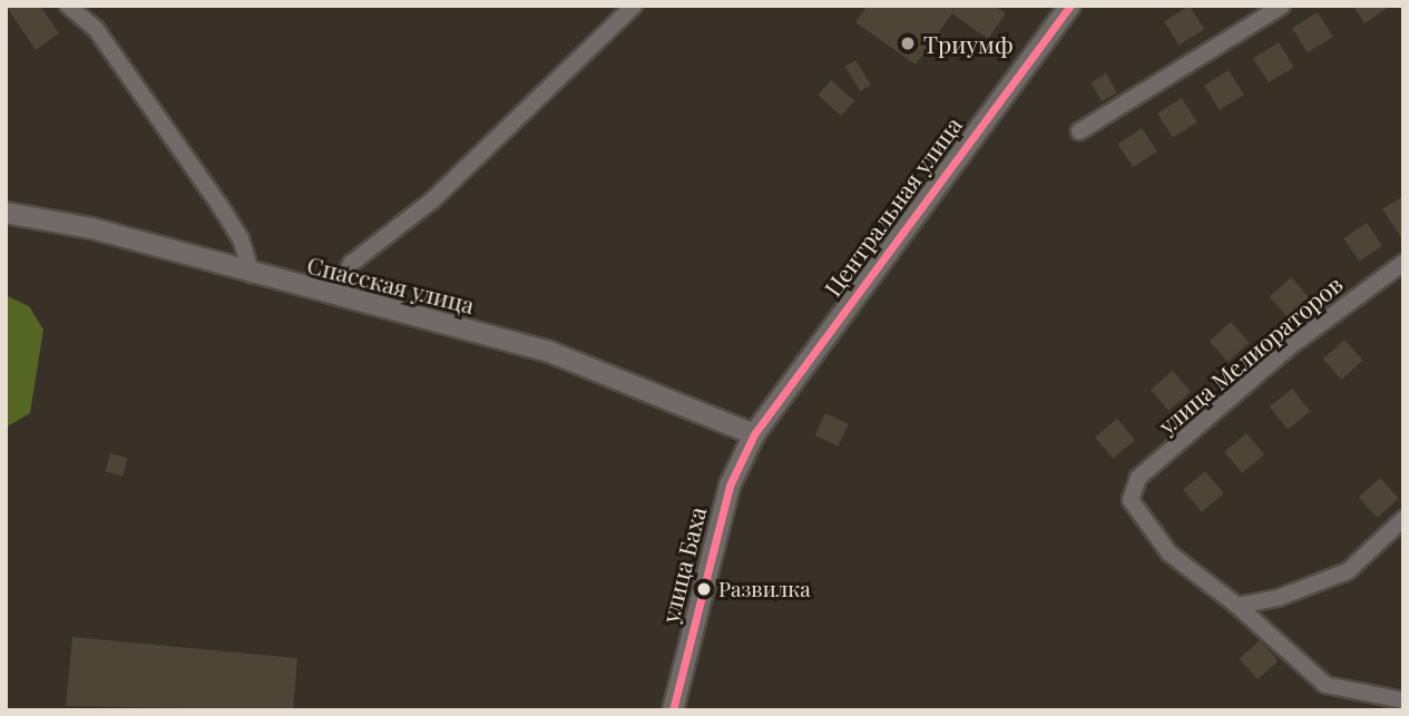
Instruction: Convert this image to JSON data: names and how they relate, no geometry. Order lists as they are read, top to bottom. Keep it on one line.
{"streets":{"street":["Центральная улица","Спасская улица","улица Мелиораторов","улица Баха"]},"crossings":[["Центральная улица","Спасская улица"],["Центральная улица","улица Баха"],["Спасская улица","улица Баха"]],"places":["Триумф","Развилка"]}
